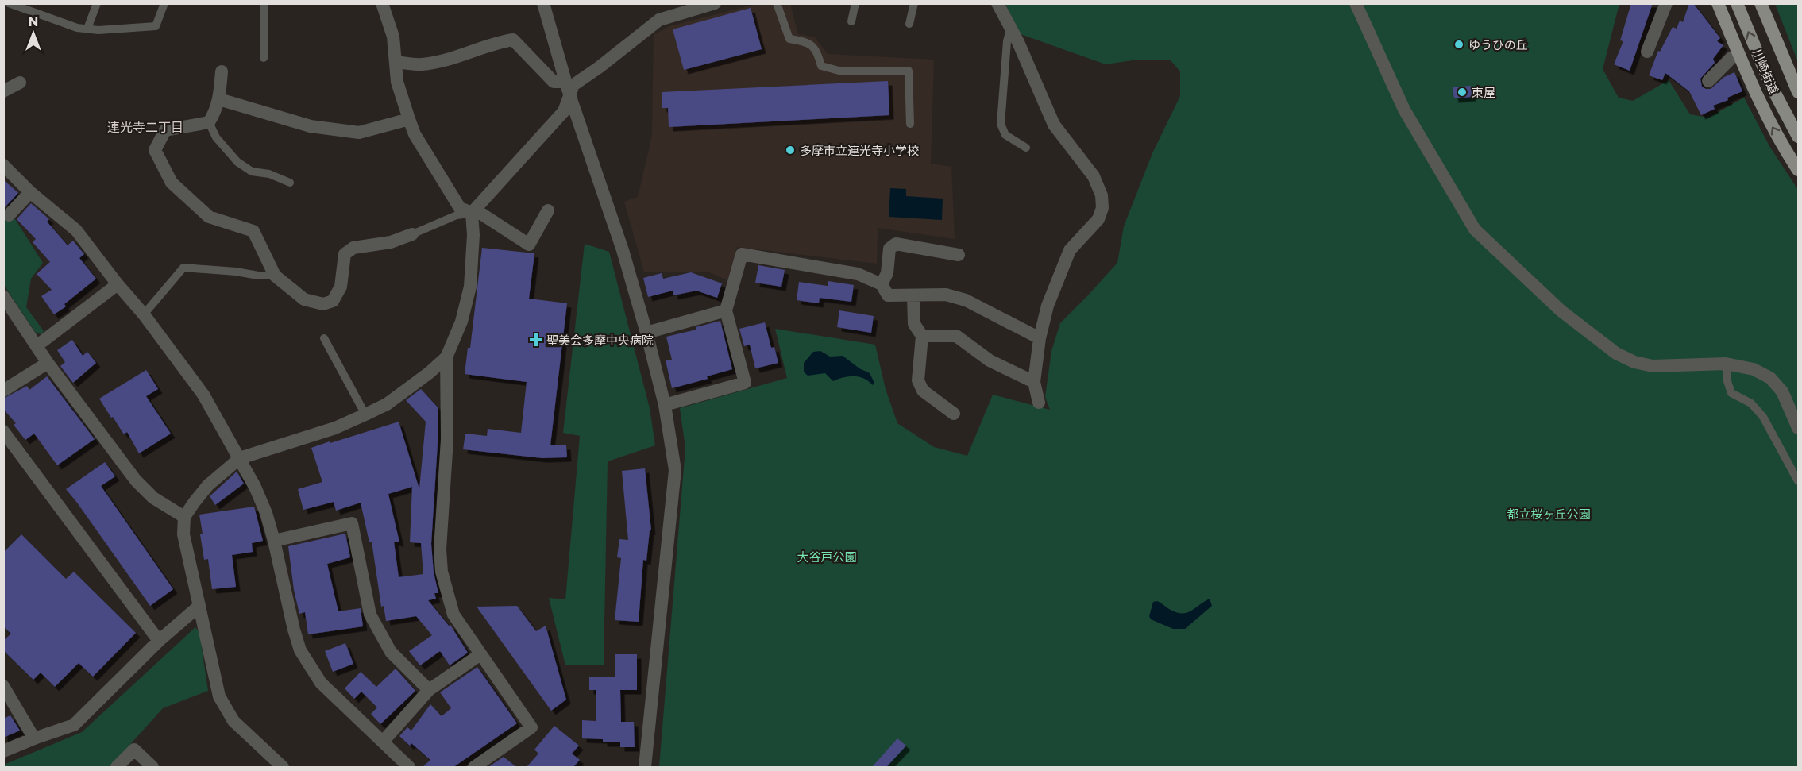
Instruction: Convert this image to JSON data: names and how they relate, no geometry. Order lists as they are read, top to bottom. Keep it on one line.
{"streets":{"main road":["川崎街道"]},"districts":["連光寺二丁目"],"parks":["都立桜ヶ丘公園","大谷戸公園"],"places":{"other":["ゆうひの丘","東屋","多摩市立連光寺小学校"],"health":["聖美会多摩中央病院"]},"north":"top"}
